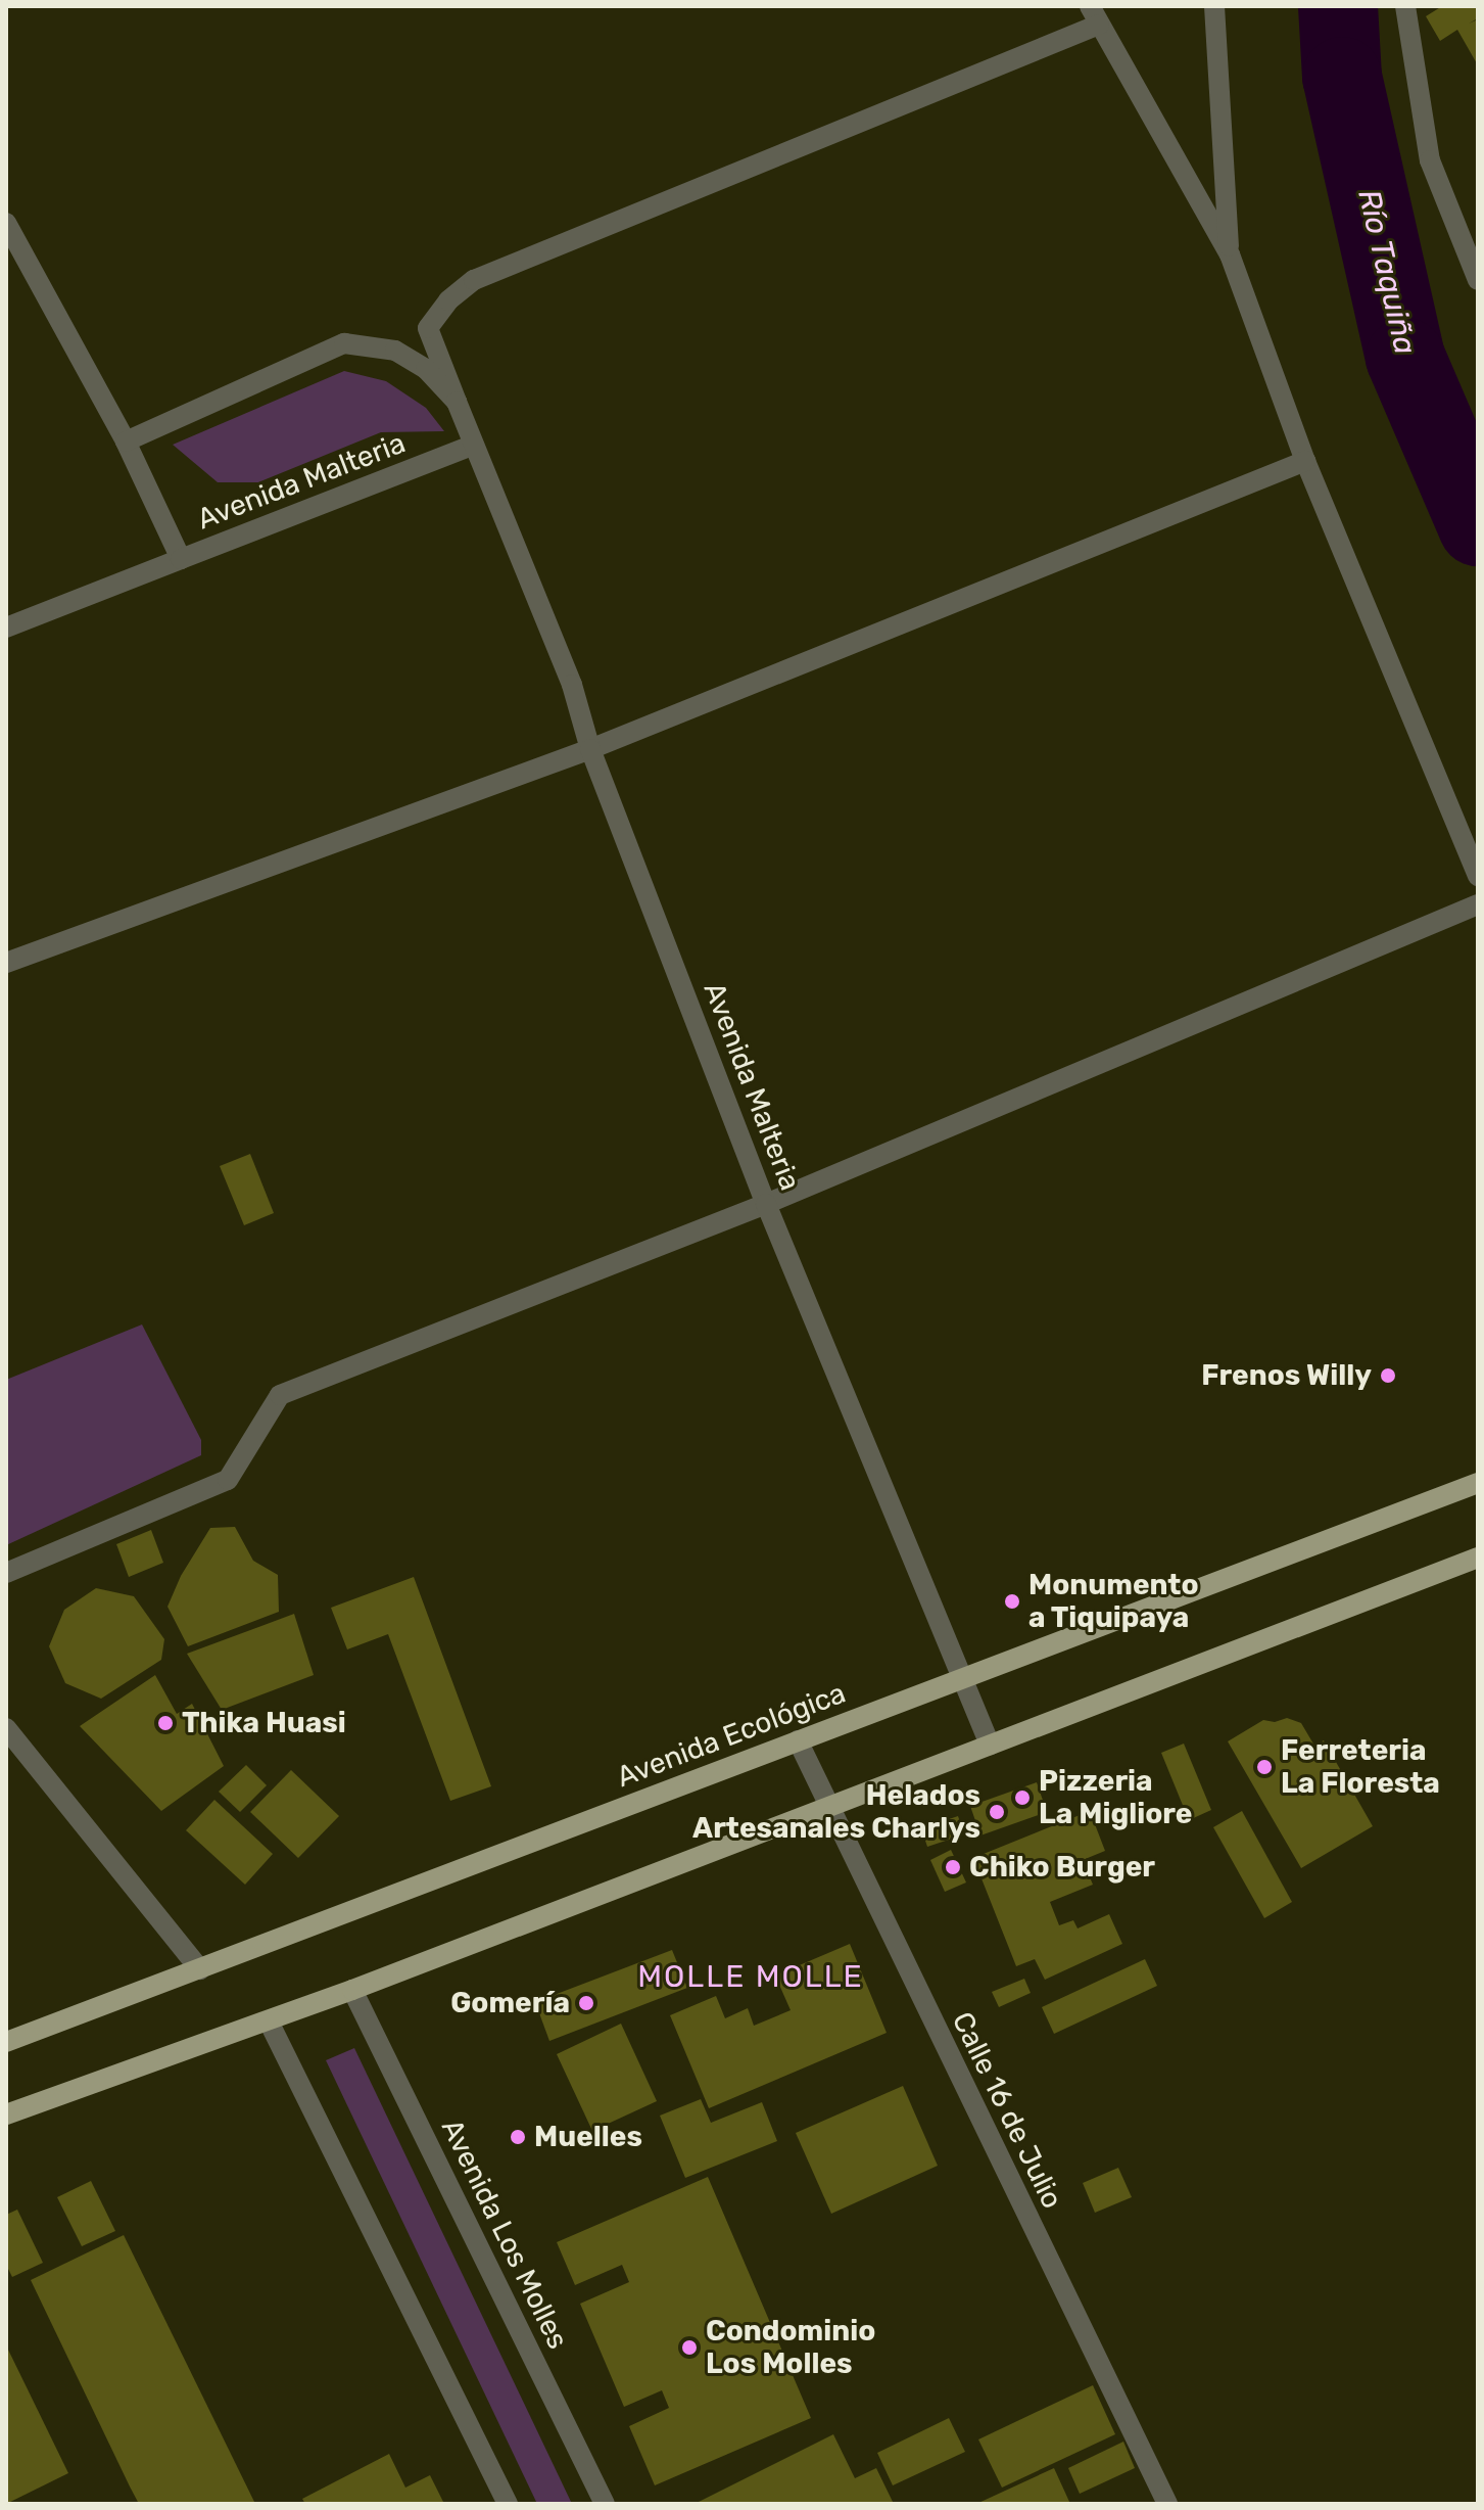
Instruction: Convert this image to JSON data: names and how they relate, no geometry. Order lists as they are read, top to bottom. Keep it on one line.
{"streets":{"main road":["Avenida Ecológica"],"street":["Avenida Malteria","Calle 16 de Julio","Avenida Los Molles"]},"crossings":[["Avenida Malteria","Avenida Ecológica"],["Avenida Ecológica","Calle 16 de Julio"]],"districts":["MOLLE MOLLE"],"water":["Río Taquiña"],"places":["Frenos Willy","Monumento a Tiquipaya","Thika Huasi","Ferreteria La Floresta","Pizzeria La Migliore","Helados Artesanales Charlys","Chiko Burger","Gomería","Muelles","Condominio Los Molles"]}
